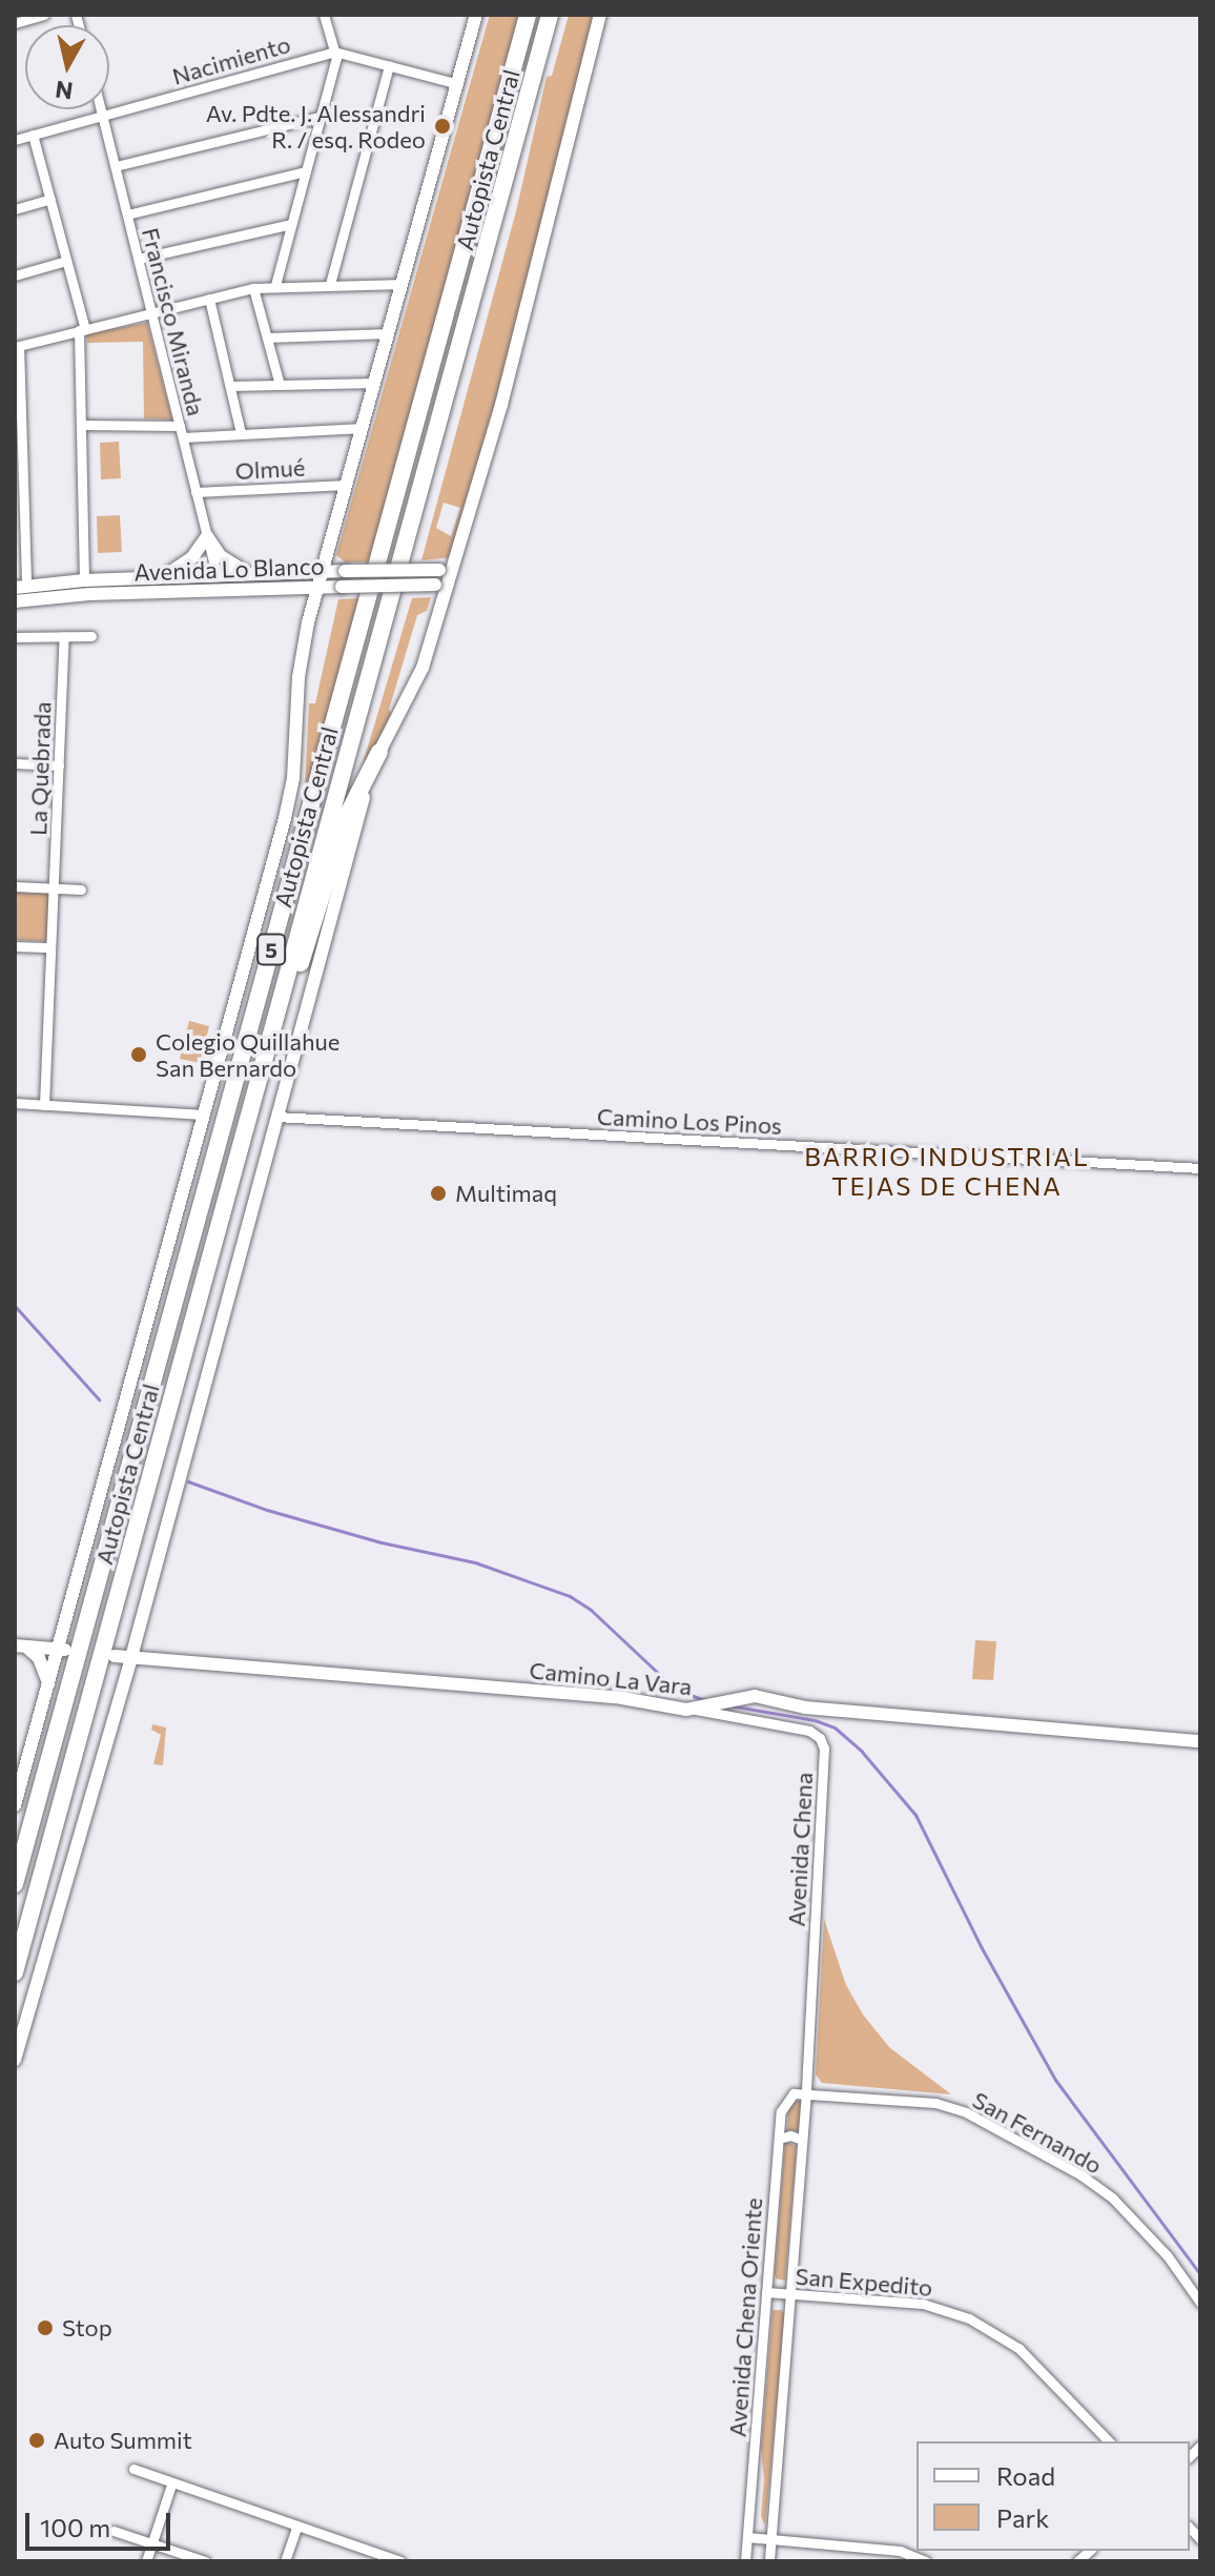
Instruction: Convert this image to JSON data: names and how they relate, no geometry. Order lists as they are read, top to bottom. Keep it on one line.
{"streets":{"highway":["Autopista Central","5"],"street":["Nacimiento","Francisco Miranda","Olmué","Avenida Lo Blanco","La Quebrada","Camino Los Pinos","Camino La Vara","Avenida Chena","San Fernando","San Expedito","Avenida Chena Oriente"]},"crossings":[["Nacimiento","Francisco Miranda"],["Francisco Miranda","Olmué"],["Francisco Miranda","Avenida Lo Blanco"],["Camino La Vara","Avenida Chena"],["Avenida Chena","San Fernando"],["Avenida Chena","San Expedito"],["Avenida Chena","Avenida Chena Oriente"],["San Fernando","Avenida Chena Oriente"],["San Expedito","Avenida Chena Oriente"]],"districts":["BARRIO INDUSTRIAL TEJAS DE CHENA"],"places":["Av. Pdte. J. Alessandri R. / esq. Rodeo","Colegio Quillahue San Bernardo","Multimaq","Stop","Auto Summit"],"legend":["Road","Park"],"scale_bar":"100 m","north":"bottom"}
